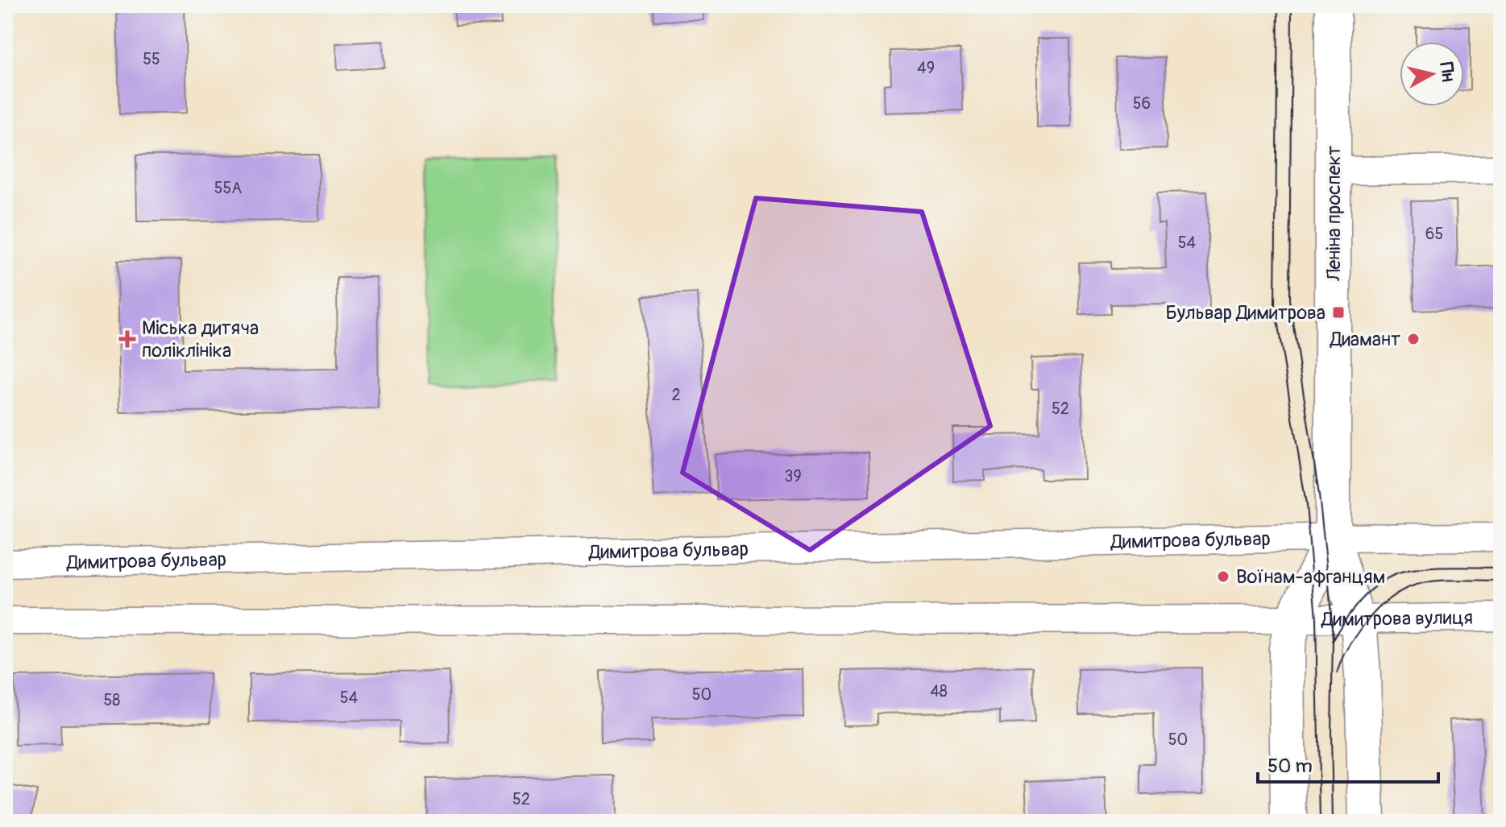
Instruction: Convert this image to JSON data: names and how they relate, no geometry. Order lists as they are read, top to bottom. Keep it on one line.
{"streets":{"main road":["Леніна проспект"],"street":["Димитрова бульвар","Димитрова вулиця"]},"crossings":[["Леніна проспект","Димитрова бульвар"],["Леніна проспект","Димитрова вулиця"]],"places":{"transit":["Бульвар Димитрова"],"health":["Міська дитяча поліклініка"],"other":["Диамант","Воїнам-афганцям"]},"house_numbers":["55","49","56","55А","65","54","2","52","39","48","50","54","58","50","52"],"scale_bar":"50 m","north":"right"}
